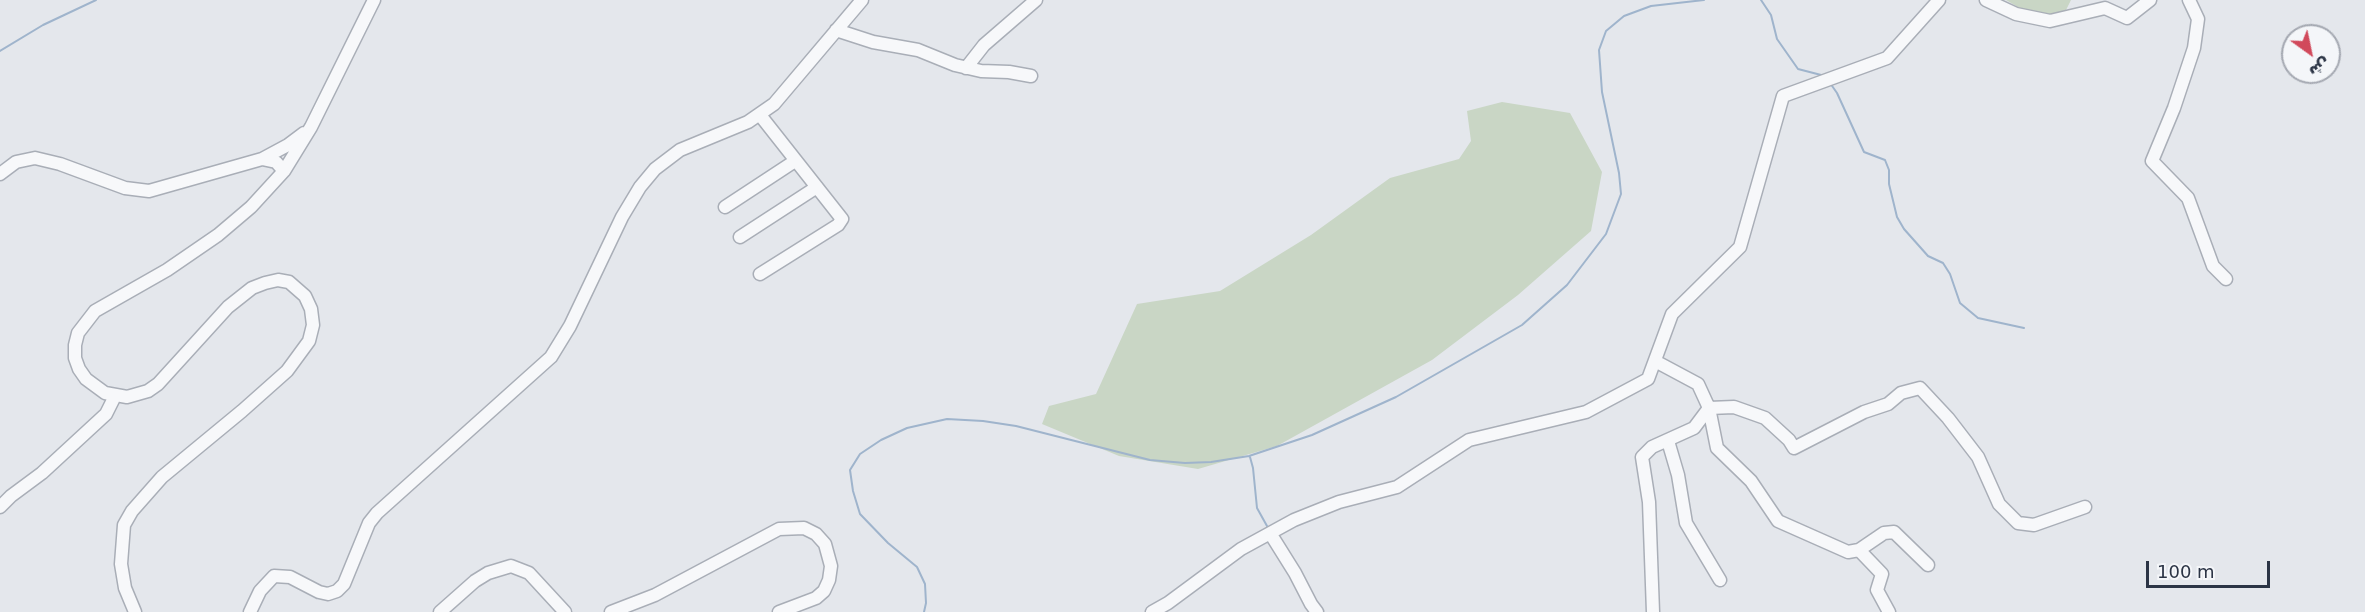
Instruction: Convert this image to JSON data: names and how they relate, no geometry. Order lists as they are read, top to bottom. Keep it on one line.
{"scale_bar":"100 m","north":"bottom right"}
